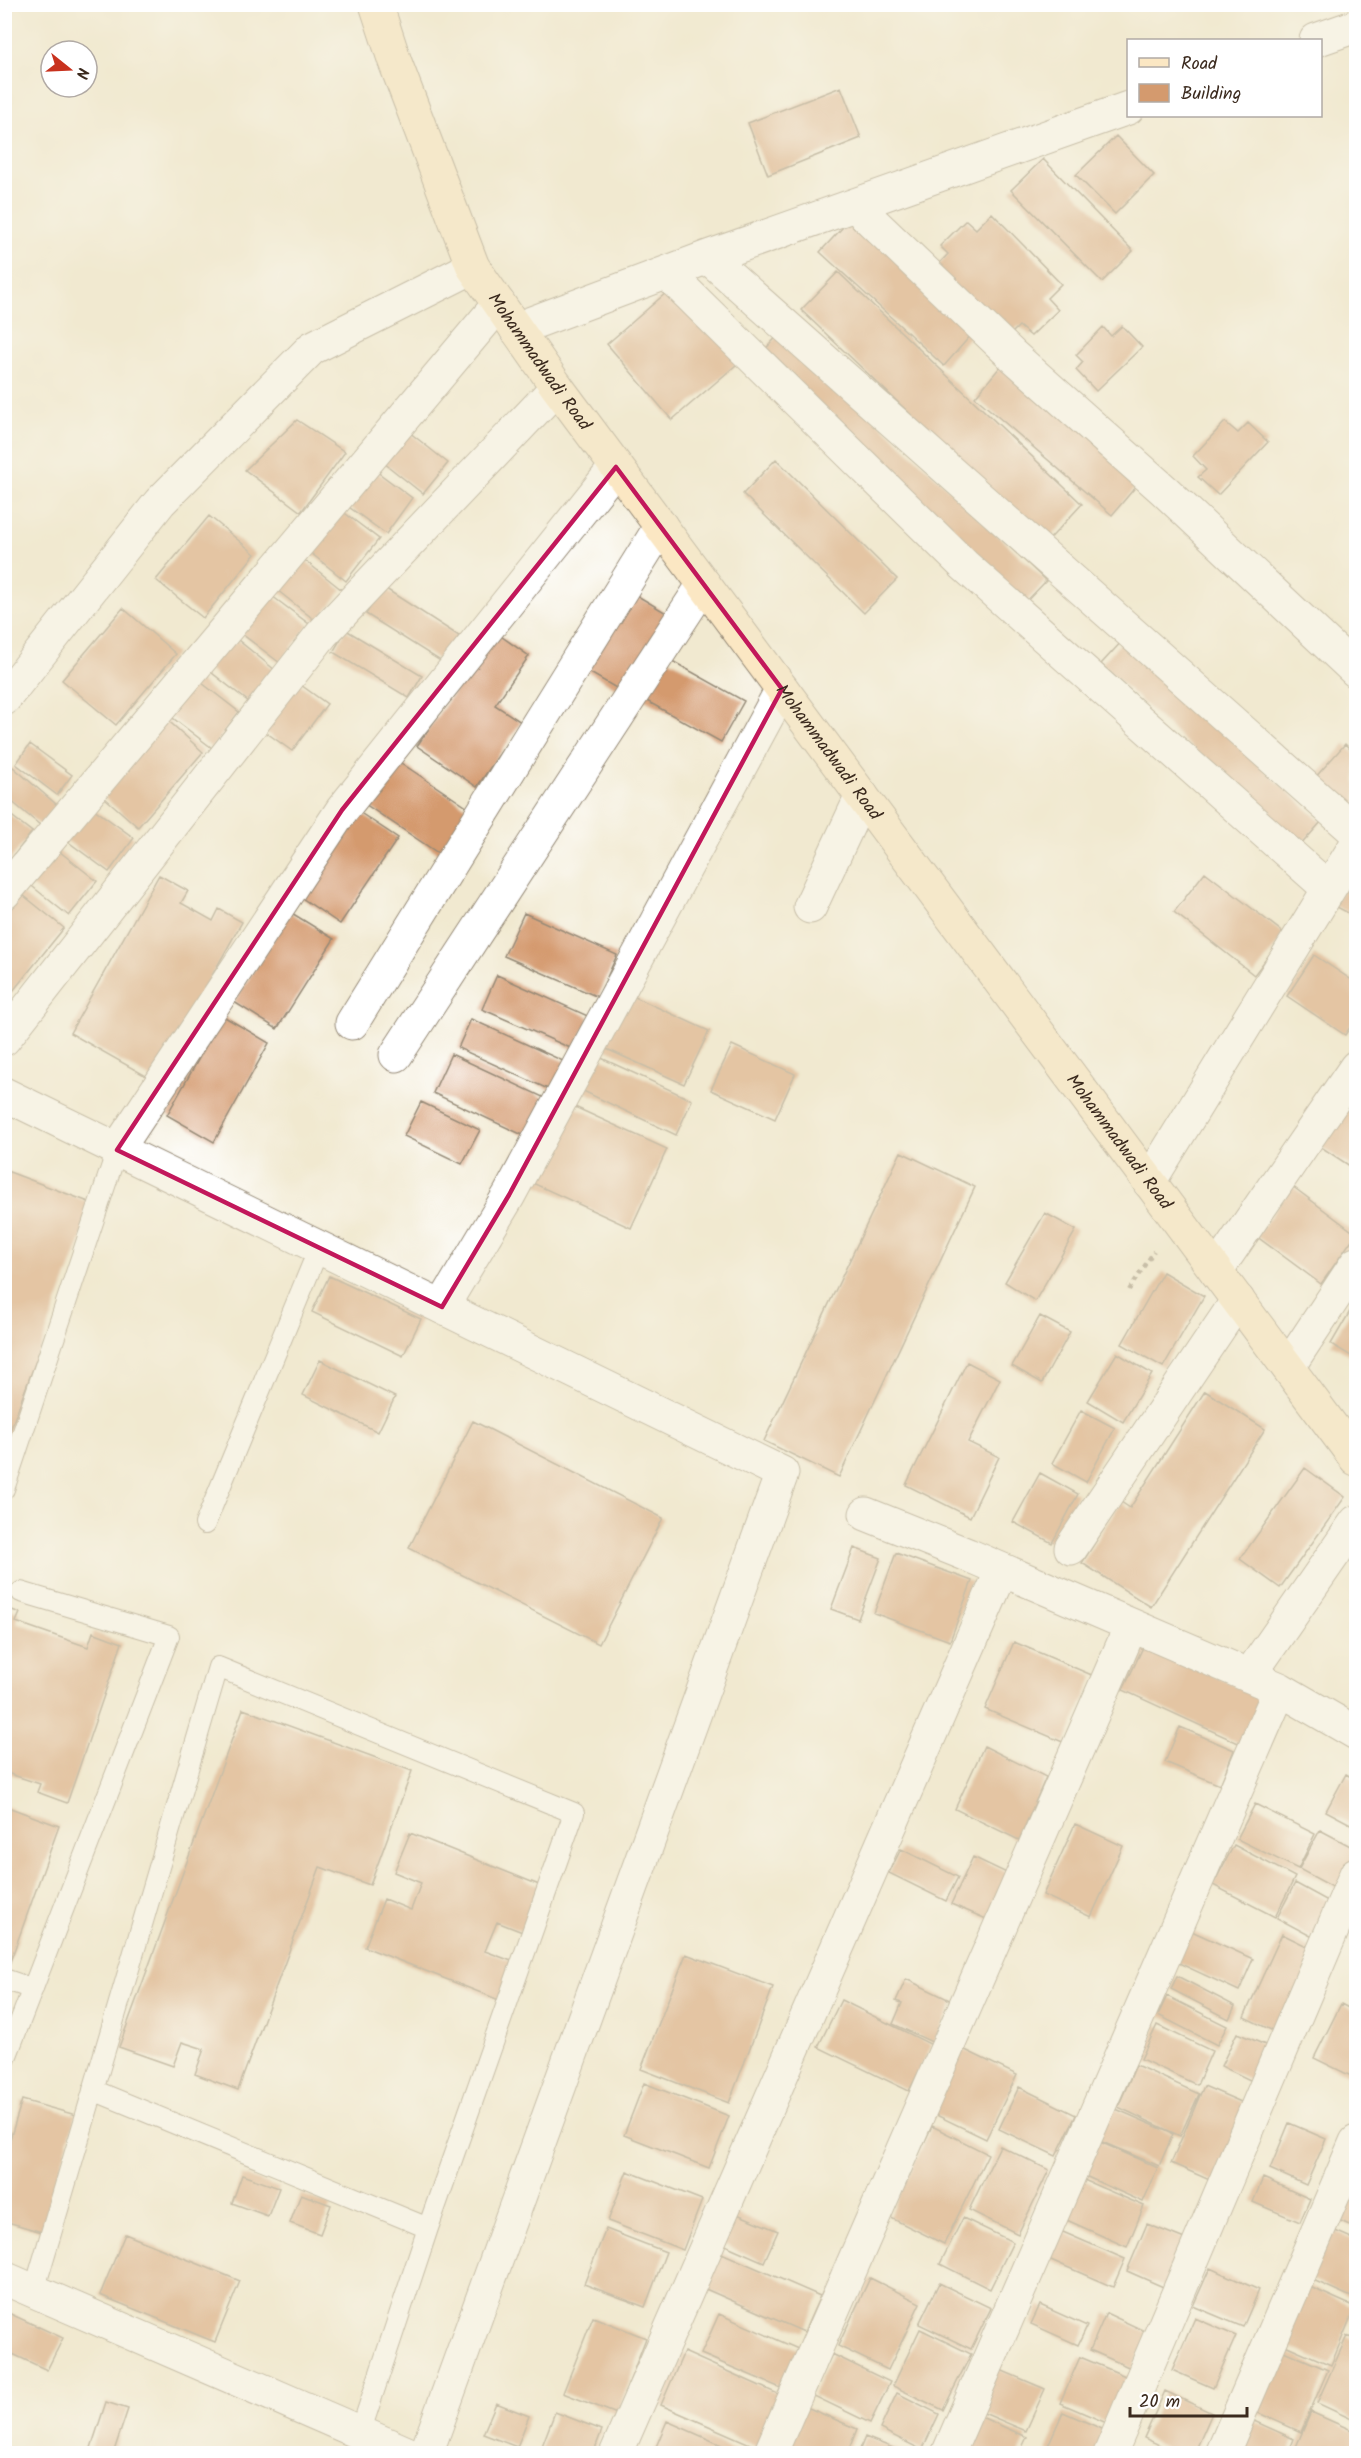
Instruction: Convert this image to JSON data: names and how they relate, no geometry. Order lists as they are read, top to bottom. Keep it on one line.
{"streets":{"main road":["Mohammadwadi Road"]},"legend":["Road","Building"],"scale_bar":"20 m","north":"right"}
